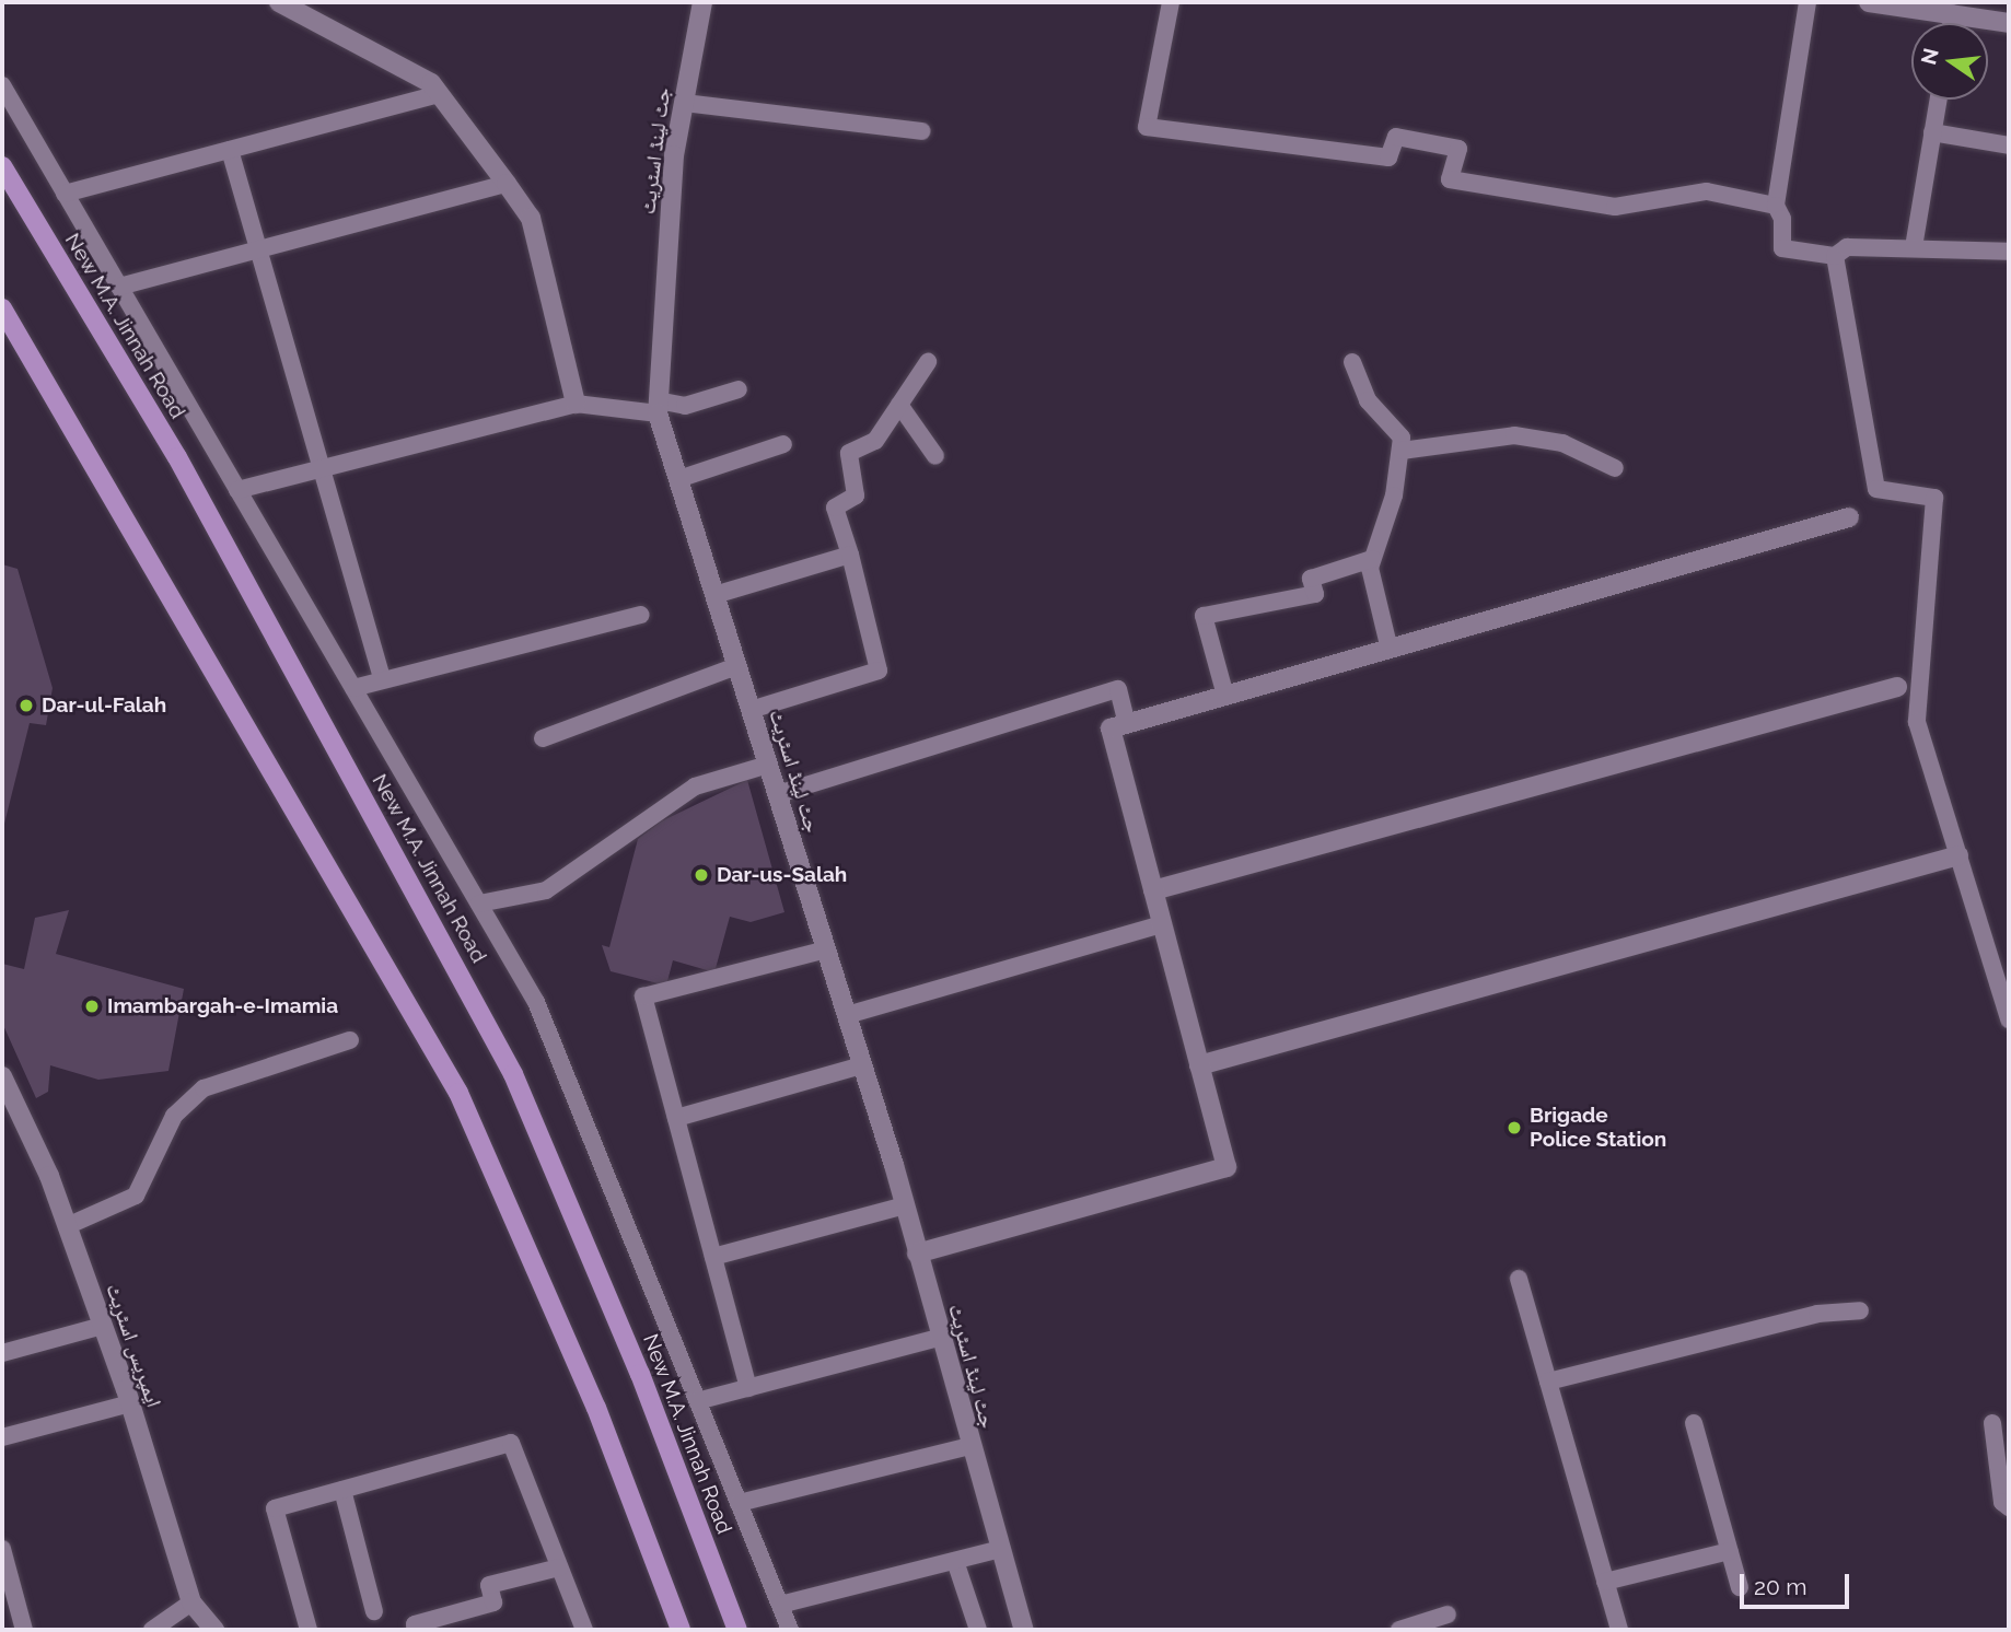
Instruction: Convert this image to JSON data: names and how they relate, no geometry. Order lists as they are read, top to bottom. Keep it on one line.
{"streets":{"main road":["New M.A. Jinnah Road"],"street":["جٹ لینڈ اسٹریٹ","ایمپریس اسٹریٹ"]},"places":["Dar-ul-Falah","Dar-us-Salah","Imambargah-e-Imamia","Brigade Police Station"],"scale_bar":"20 m","north":"left"}
